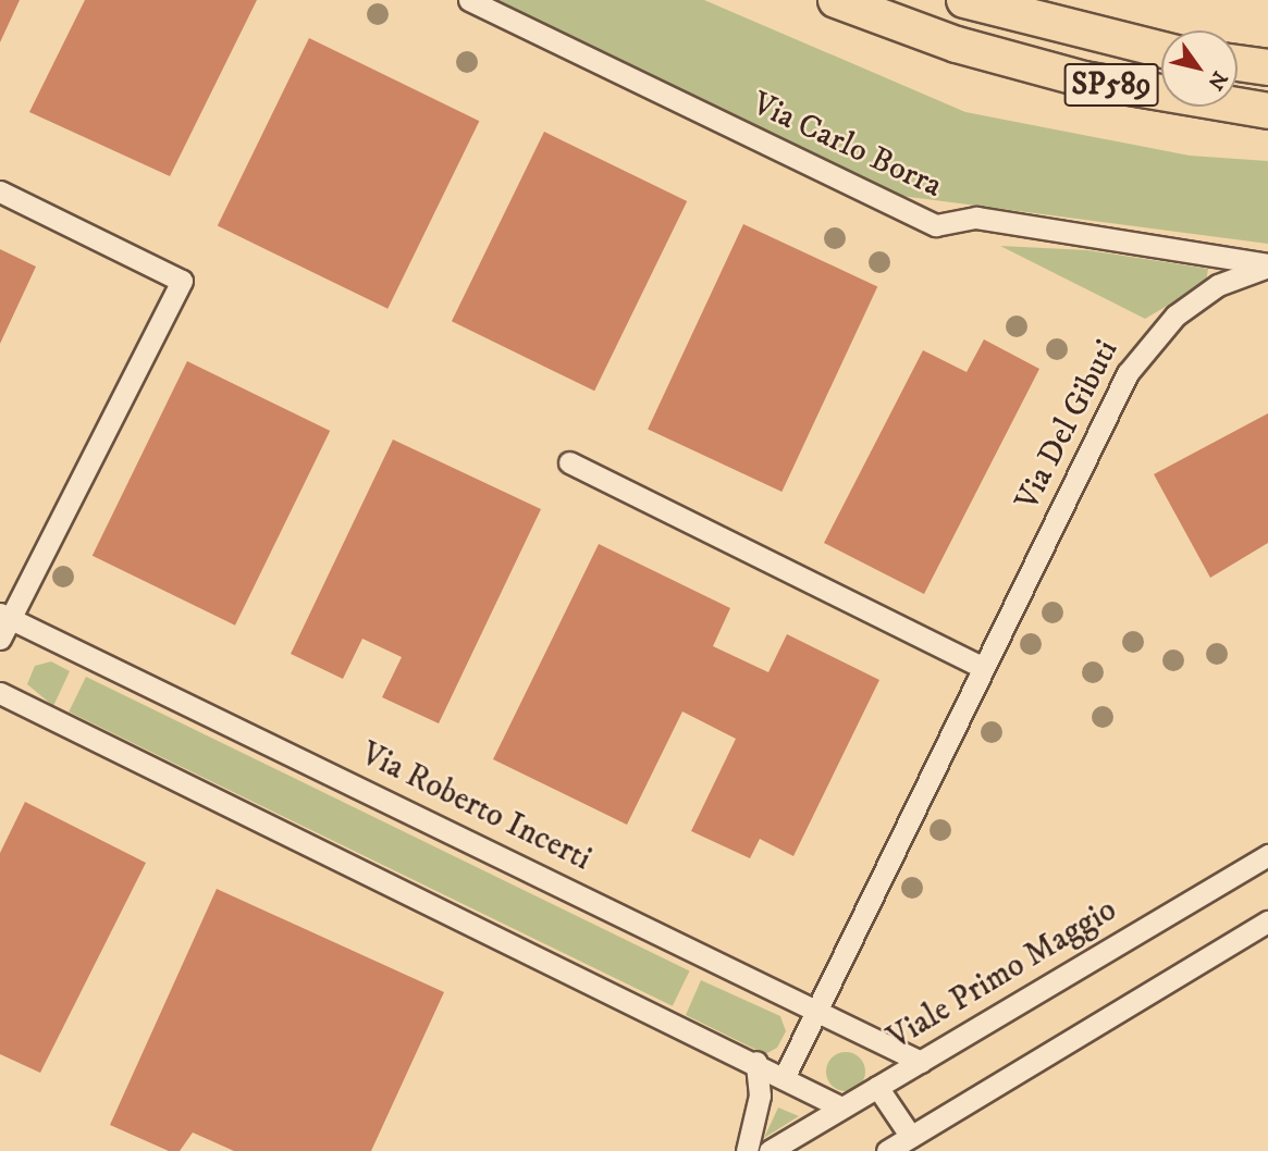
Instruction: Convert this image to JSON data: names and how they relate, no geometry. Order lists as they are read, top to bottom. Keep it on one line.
{"streets":{"main road":["SP589"],"street":["Via Carlo Borra","Via Del Gibuti","Via Roberto Incerti","Viale Primo Maggio"]},"crossings":[["Via Carlo Borra","Via Del Gibuti"],["Via Del Gibuti","Via Roberto Incerti"],["Via Roberto Incerti","Viale Primo Maggio"]],"north":"bottom right"}
